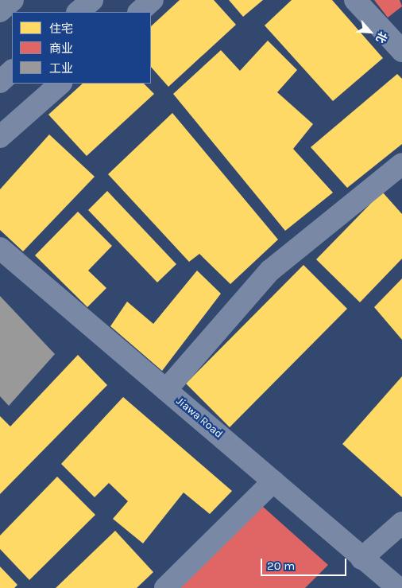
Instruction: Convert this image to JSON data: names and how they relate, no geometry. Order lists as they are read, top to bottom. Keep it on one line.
{"streets":{"street":["Jiawa Road"]},"legend":["住宅","商业","工业"],"scale_bar":"20 m","north":"bottom right"}
